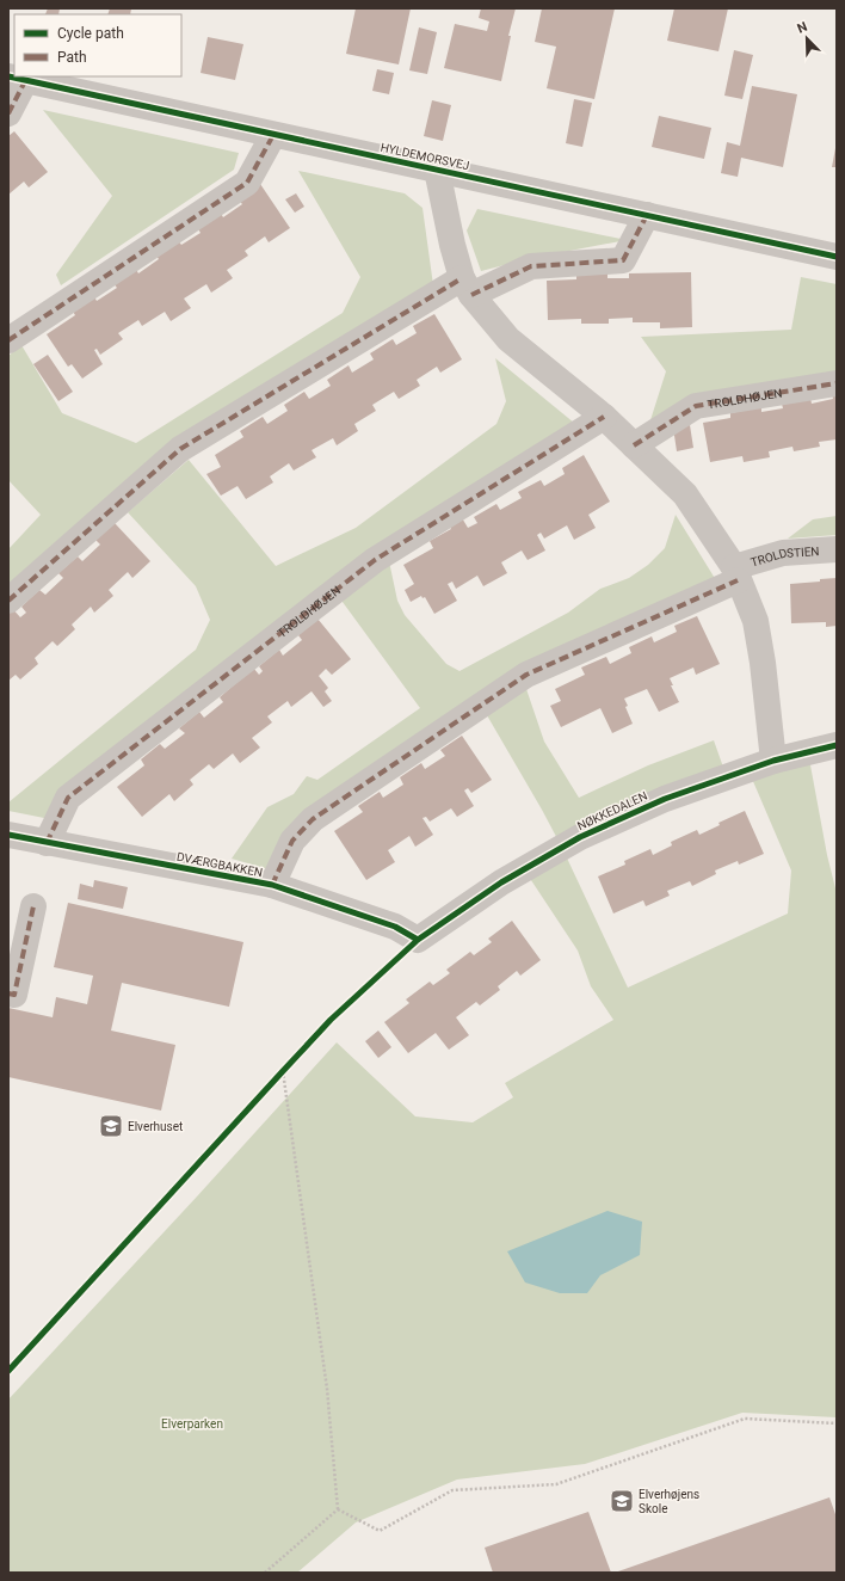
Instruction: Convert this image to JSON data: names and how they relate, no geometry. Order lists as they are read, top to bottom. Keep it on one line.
{"streets":{"street":["HYLDEMORSVEJ","TROLDHØJEN","TROLDSTIEN","NØKKEDALEN","DVÆRGBAKKEN"]},"crossings":[["TROLDHØJEN","DVÆRGBAKKEN"],["NØKKEDALEN","DVÆRGBAKKEN"]],"parks":["Elverparken"],"places":{"school or university":["Elverhuset","Elverhøjens Skole"]},"legend":["Cycle path","Path"],"north":"top left"}
